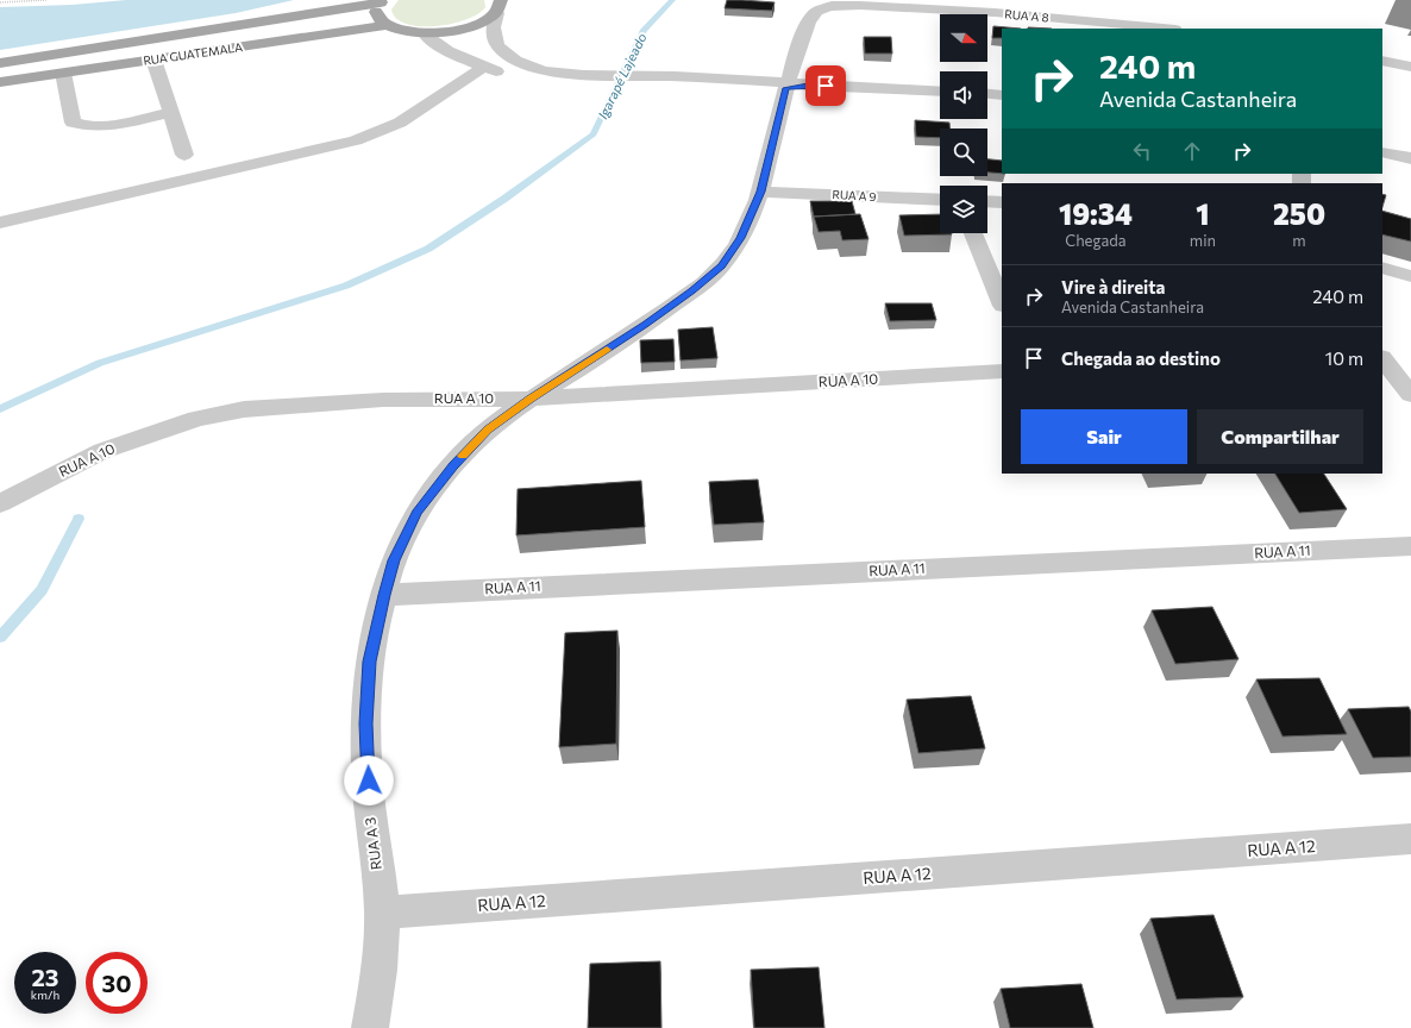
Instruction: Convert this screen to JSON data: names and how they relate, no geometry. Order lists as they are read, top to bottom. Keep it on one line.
{"streets":{"main road":["RUA GUATEMALA"],"street":["RUA A 8","RUA A 9","RUA A 10","RUA A 11","RUA A 3","RUA A 12"]},"crossings":[["RUA A 8","RUA A 3"],["RUA A 9","RUA A 3"],["RUA A 10","RUA A 3"],["RUA A 11","RUA A 3"],["RUA A 3","RUA A 12"]],"water":["Igarapé Lajeado"],"north":"right","page":{"turn":["240 m","Avenida Castanheira"],"eta":["19:34","Chegada","1","min","250","m"],"list":[{"name":"Vire à direita","note":"Avenida Castanheira","value":"240 m"},{"name":"Chegada ao destino","value":"10 m"}],"buttons":["Sair","Compartilhar"],"speed":"23 km/h","limit":"30"}}
